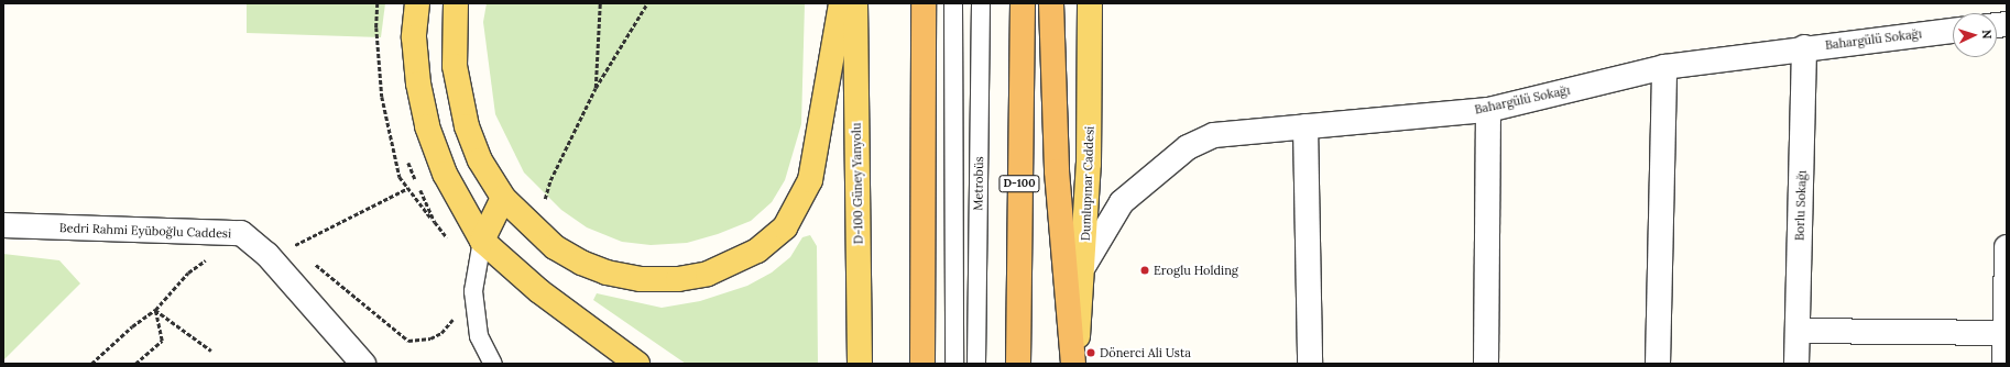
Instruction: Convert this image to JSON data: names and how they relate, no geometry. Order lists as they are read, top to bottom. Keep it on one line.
{"streets":{"highway":["D-100"],"main road":["D-100 Güney Yanyolu","Dumlupınar Caddesi"],"street":["Bahargülü Sokağı","Borlu Sokağı","Bedri Rahmi Eyüboğlu Caddesi"],"lane":["Metrobüs"]},"crossings":[["Bahargülü Sokağı","Dumlupınar Caddesi"],["Bahargülü Sokağı","Borlu Sokağı"]],"places":["Eroglu Holding","Dönerci Ali Usta"],"north":"right"}
